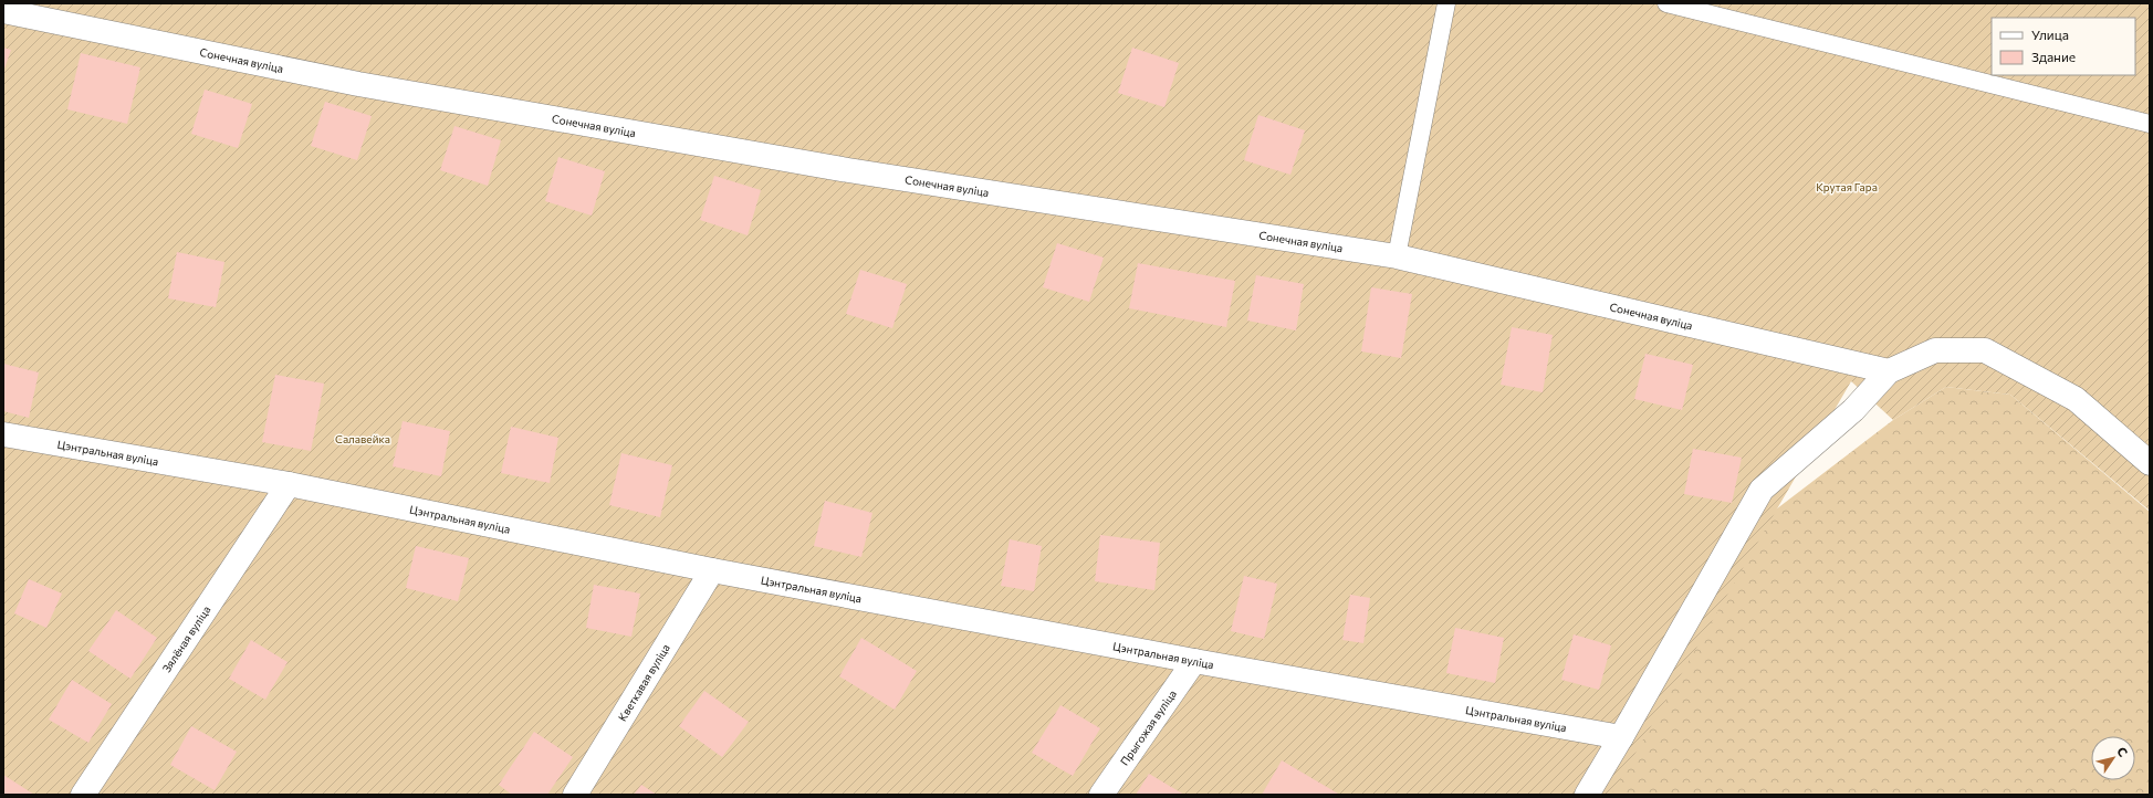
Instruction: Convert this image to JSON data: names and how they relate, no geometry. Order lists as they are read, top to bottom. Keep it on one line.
{"streets":{"street":["Сонечная вуліца","Цэнтральная вуліца","Зялёная вуліца","Кветкавая вуліца","Прыгожая вуліца"]},"crossings":[["Цэнтральная вуліца","Зялёная вуліца"],["Цэнтральная вуліца","Кветкавая вуліца"],["Цэнтральная вуліца","Прыгожая вуліца"]],"parks":["Крутая Гара","Салавейка"],"legend":["Улица","Здание"],"north":"top right"}
